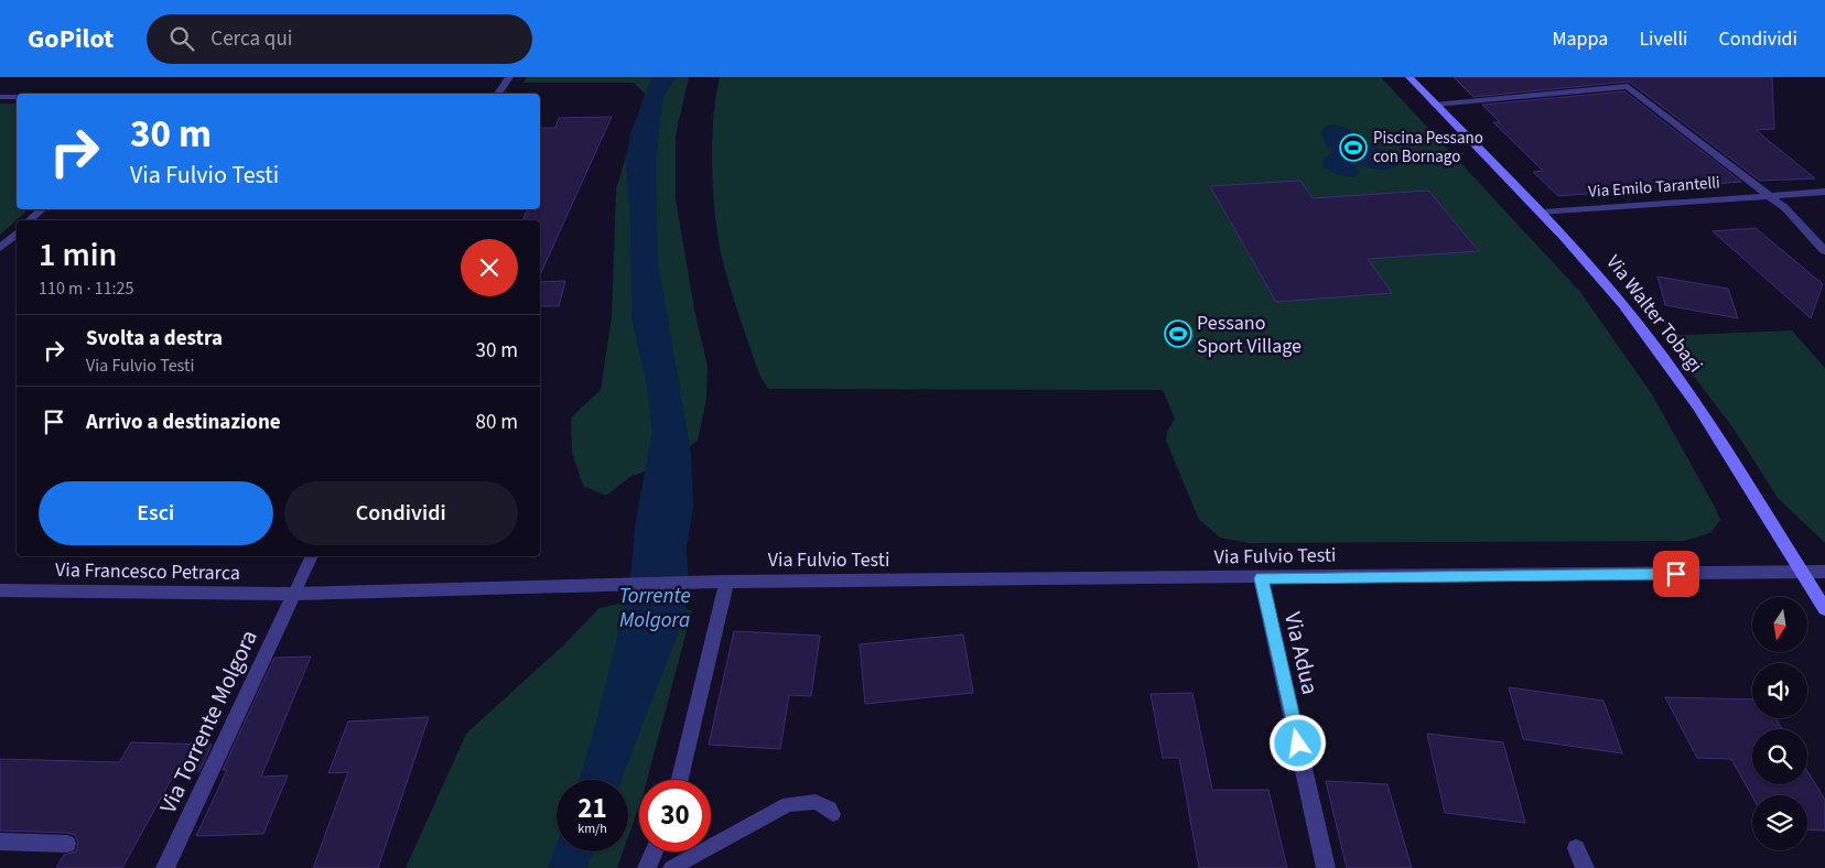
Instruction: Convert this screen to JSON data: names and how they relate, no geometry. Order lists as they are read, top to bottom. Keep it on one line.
{"streets":{"street":["Via Emilo Tarantelli","Via Walter Tobagi","Via Fulvio Testi","Via Francesco Petrarca","Via Adua","Via Torrente Molgora"]},"crossings":[["Via Emilo Tarantelli","Via Walter Tobagi"],["Via Walter Tobagi","Via Fulvio Testi"],["Via Fulvio Testi","Via Francesco Petrarca"],["Via Fulvio Testi","Via Adua"],["Via Fulvio Testi","Via Torrente Molgora"],["Via Francesco Petrarca","Via Torrente Molgora"]],"water":["Torrente Molgora"],"places":{"sports":["Piscina Pessano con Bornago","Pessano Sport Village"]},"north":"bottom","page":{"header":"GoPilot","search":"Cerca qui","nav":["Mappa","Livelli","Condividi"],"turn":["30 m","Via Fulvio Testi"],"heading":["1 min","110 m · 11:25"],"list":[{"name":"Svolta a destra","note":"Via Fulvio Testi","value":"30 m"},{"name":"Arrivo a destinazione","value":"80 m"}],"buttons":["Esci","Condividi"],"speed":"21 km/h","limit":"30"}}
